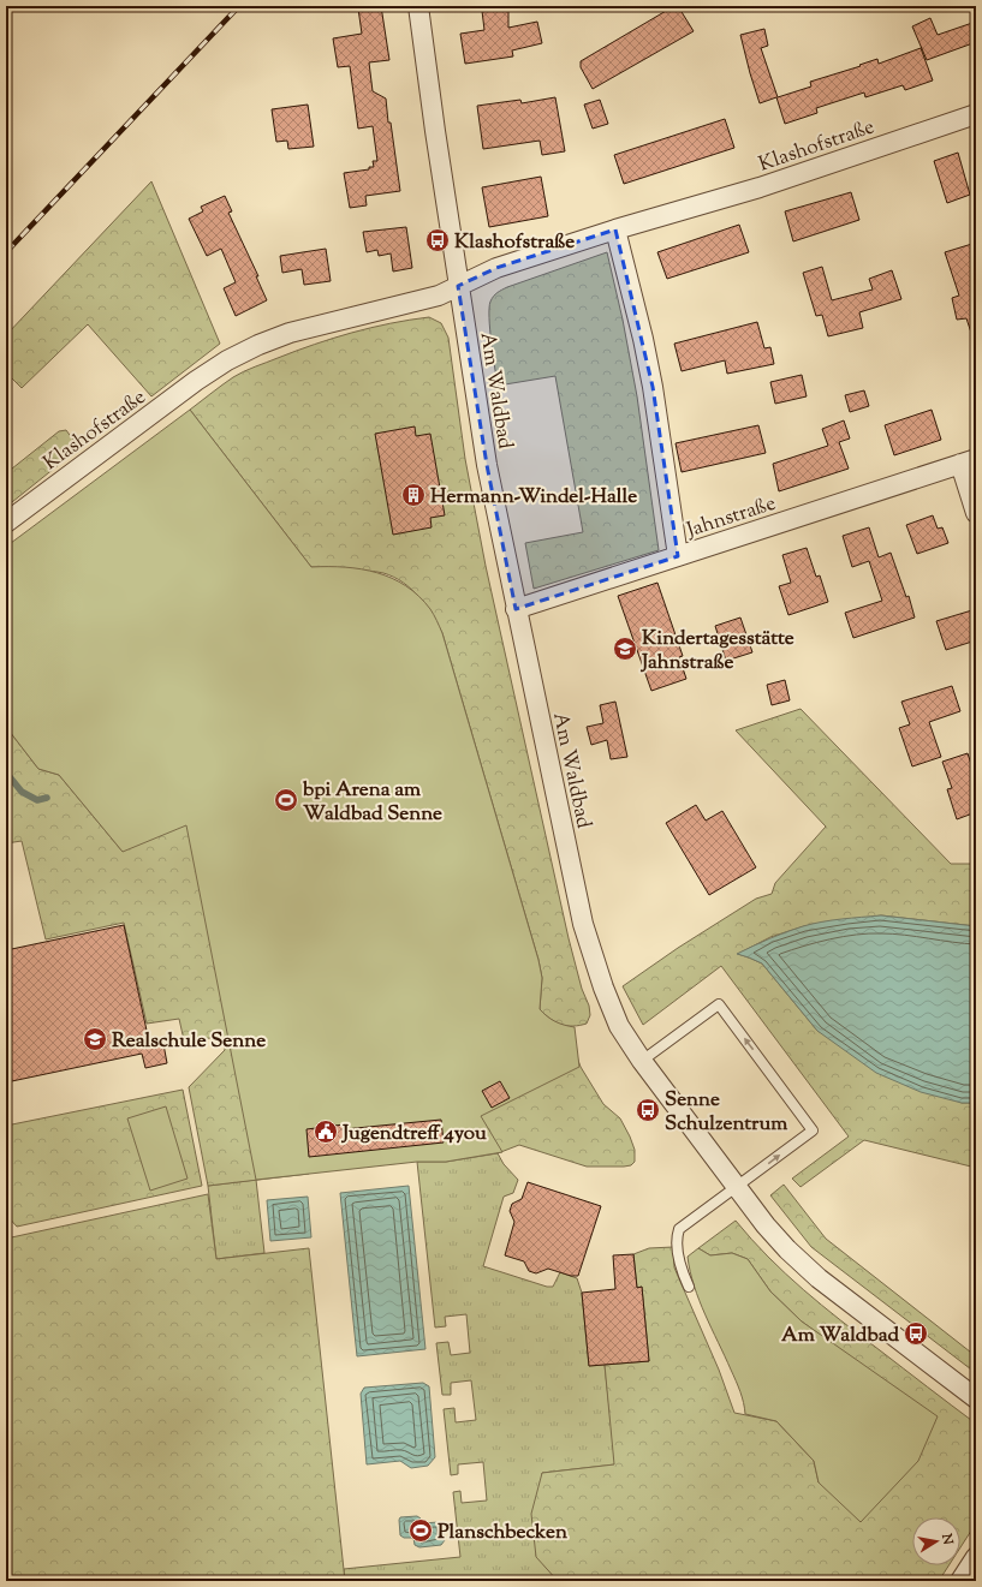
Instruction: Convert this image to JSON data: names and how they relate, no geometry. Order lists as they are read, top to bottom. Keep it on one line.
{"streets":{"street":["Klashofstraße","Am Waldbad","Jahnstraße"]},"crossings":[["Klashofstraße","Am Waldbad"],["Am Waldbad","Jahnstraße"]],"places":{"bus stop":["Klashofstraße","Senne Schulzentrum","Am Waldbad"],"building":["Hermann-Windel-Halle"],"school or university":["Kindertagesstätte Jahnstraße","Realschule Senne"],"sports":["bpi Arena am Waldbad Senne","Planschbecken"],"public building":["Jugendtreff 4you"]},"north":"right"}
